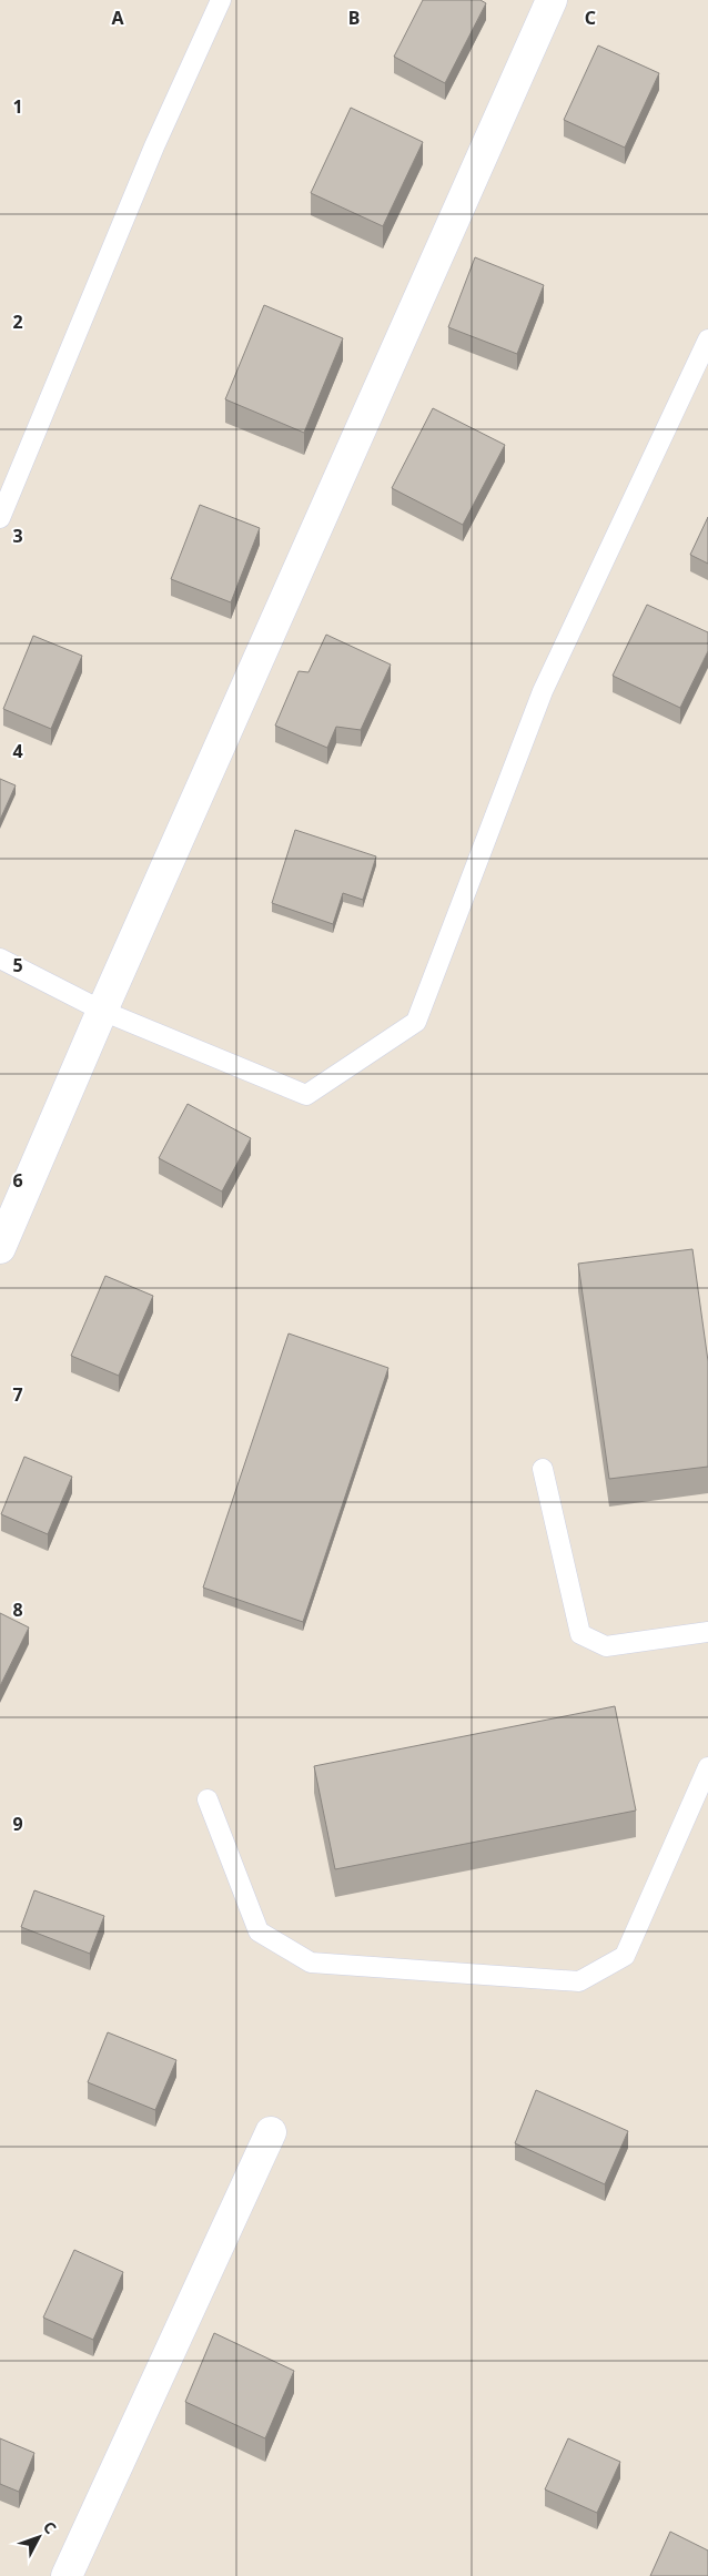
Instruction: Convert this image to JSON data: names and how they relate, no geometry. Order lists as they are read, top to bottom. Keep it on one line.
{"north":"top right","grid":{"columns":["A","B","C"],"rows":["1","2","3","4","5","6","7","8","9"]}}
